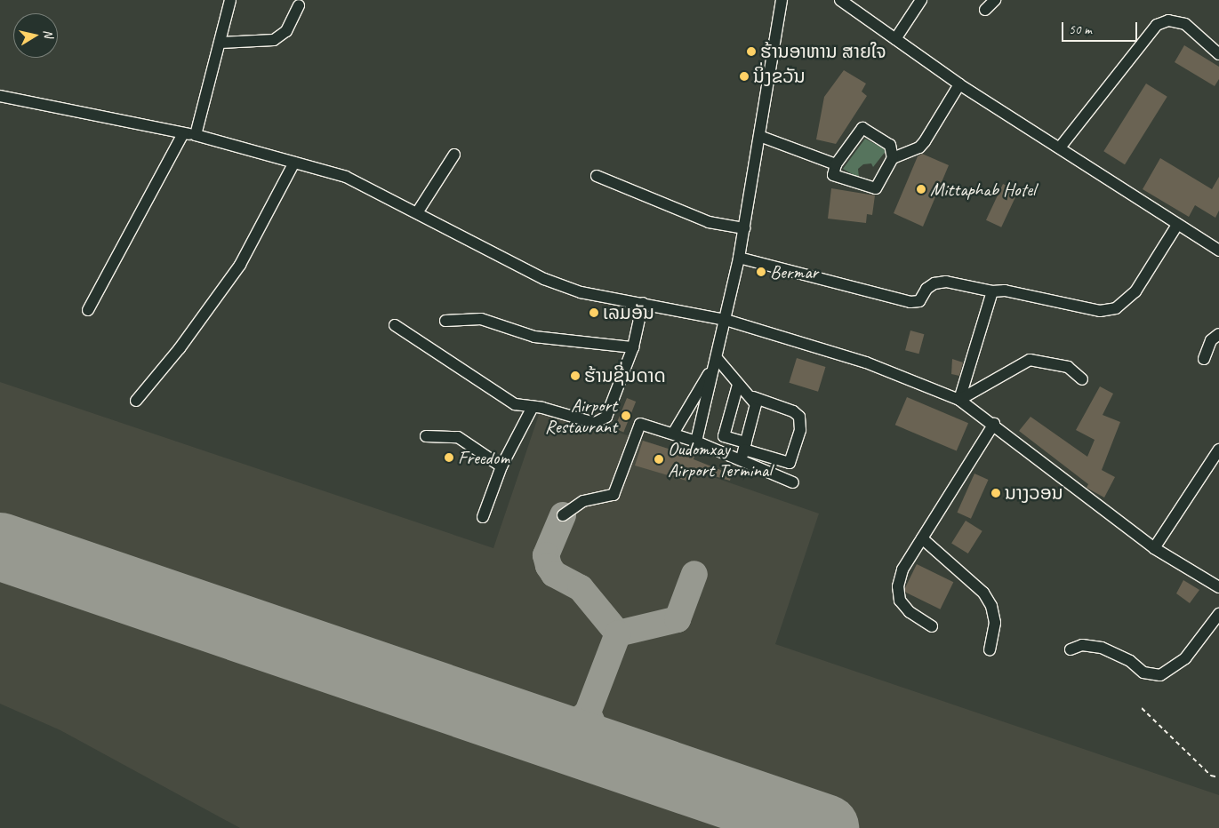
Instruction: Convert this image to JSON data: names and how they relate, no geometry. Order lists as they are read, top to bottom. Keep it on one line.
{"places":["ຮ້ານອາຫານ ສາຍໃຈ","ນິ່ງຂວັນ","Mittaphab Hotel","Bermar","ເລມອັນ","ຮ້ານຊີ່ນດາດ","Airport Restaurant","Freedom","Oudomxay Airport Terminal","ນາງວອນ"],"scale_bar":"50 m","north":"right"}
